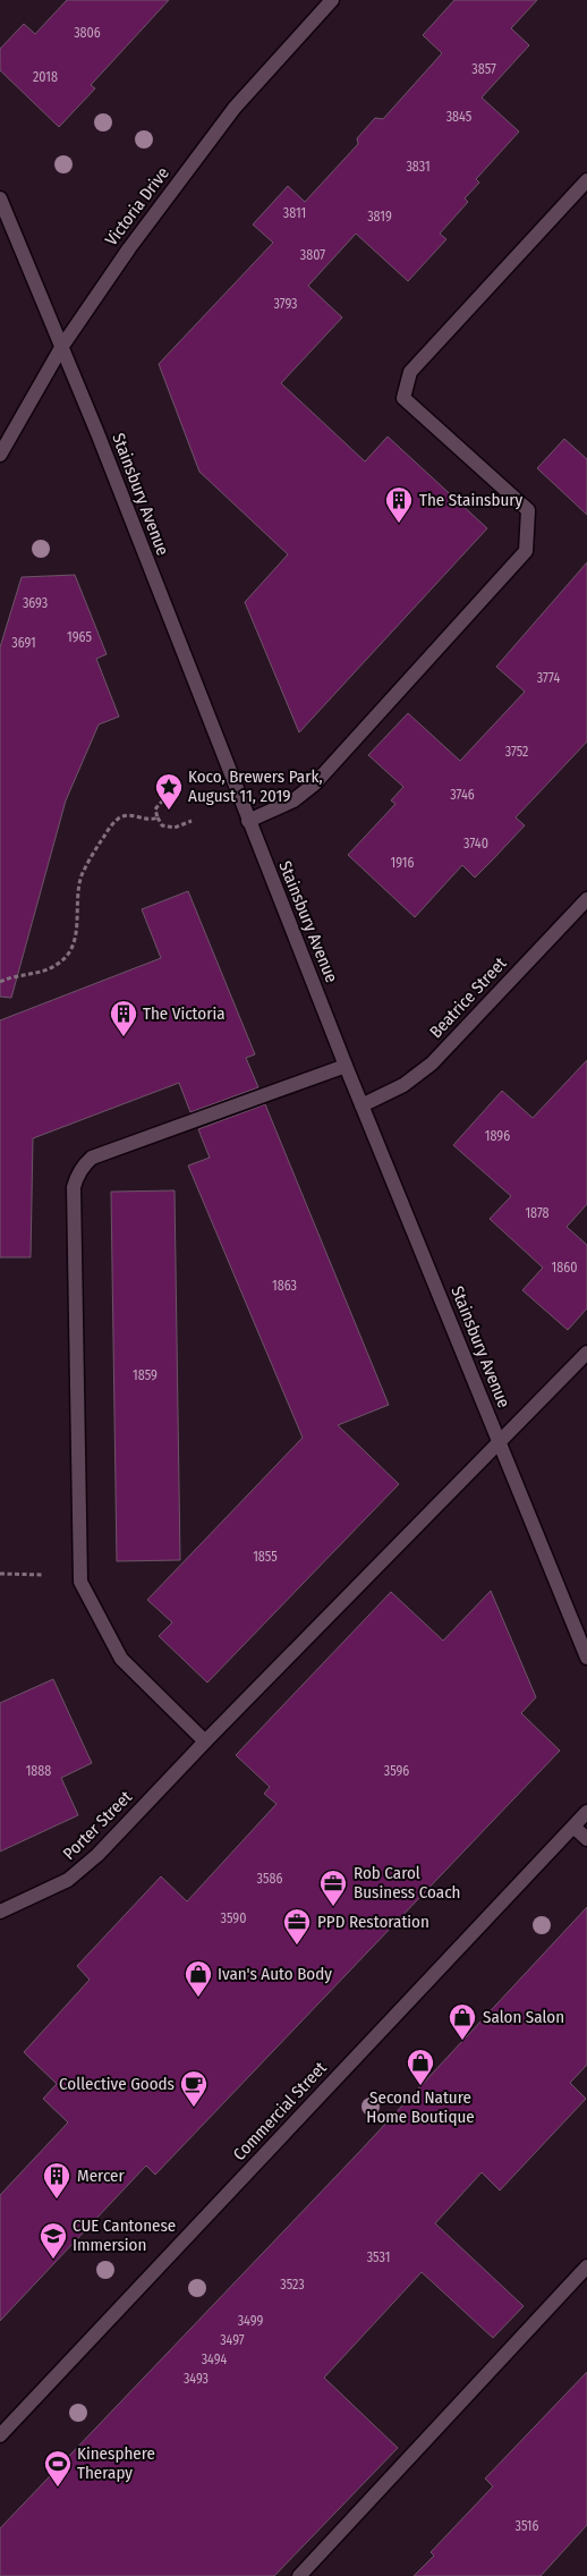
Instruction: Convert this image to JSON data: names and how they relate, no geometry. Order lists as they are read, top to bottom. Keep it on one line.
{"streets":{"street":["Victoria Drive","Stainsbury Avenue","Beatrice Street","Porter Street","Commercial Street"]},"crossings":[["Victoria Drive","Stainsbury Avenue"],["Stainsbury Avenue","Beatrice Street"],["Stainsbury Avenue","Porter Street"]],"places":{"building":["The Stainsbury","The Victoria","Mercer"],"place":["Koco, Brewers Park, August 11, 2019"],"office":["Rob Carol Business Coach","PPD Restoration"],"shop":["Ivan's Auto Body","Salon Salon","Second Nature Home Boutique"],"cafe":["Collective Goods"],"school or university":["CUE Cantonese Immersion"],"sports":["Kinesphere Therapy"]},"house_numbers":["3806","3857","2018","3845","3831","3811","3819","3807","3793","3693","1965","3691","3774","3752","3746","3740","1916","1896","1878","1860","1863","1859","1855","1888","3596","3586","3590","3531","3523","3499","3497","3494","3493","3516"]}
